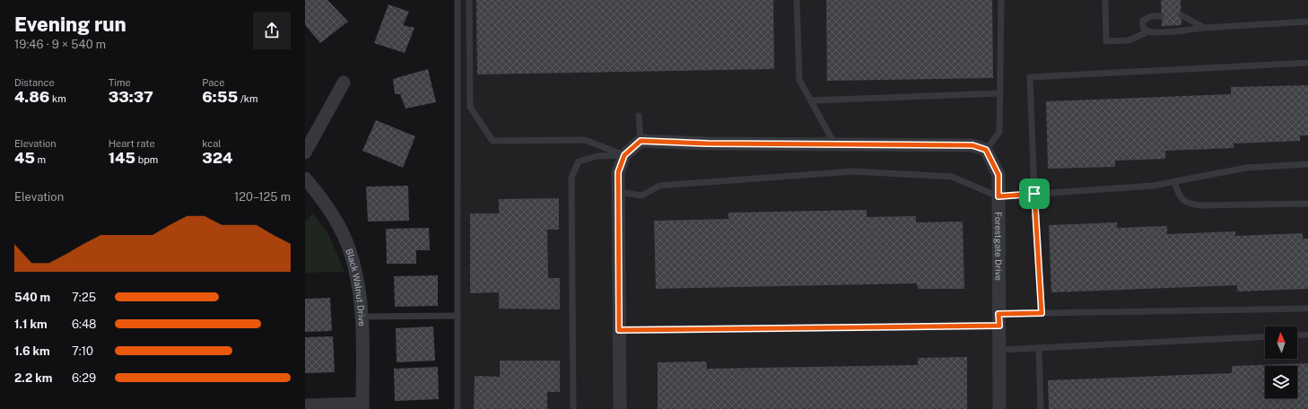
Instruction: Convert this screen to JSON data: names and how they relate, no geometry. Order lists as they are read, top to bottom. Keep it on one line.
{"streets":{"street":["Forestgate Drive","Black Walnut Drive"]},"north":"top","page":{"heading":["Evening run","19:46 · 9 × 540 m"],"stats":[["Distance","4.86 km"],["Time","33:37"],["Pace","6:55 /km"],["Elevation","45 m"],["Heart rate","145 bpm"],["kcal","324"]],"chart":["Elevation","120–125 m"],"list":[{"name":"540 m","note":"7:25"},{"name":"1.1 km","note":"6:48"},{"name":"1.6 km","note":"7:10"},{"name":"2.2 km","note":"6:29"}]}}
